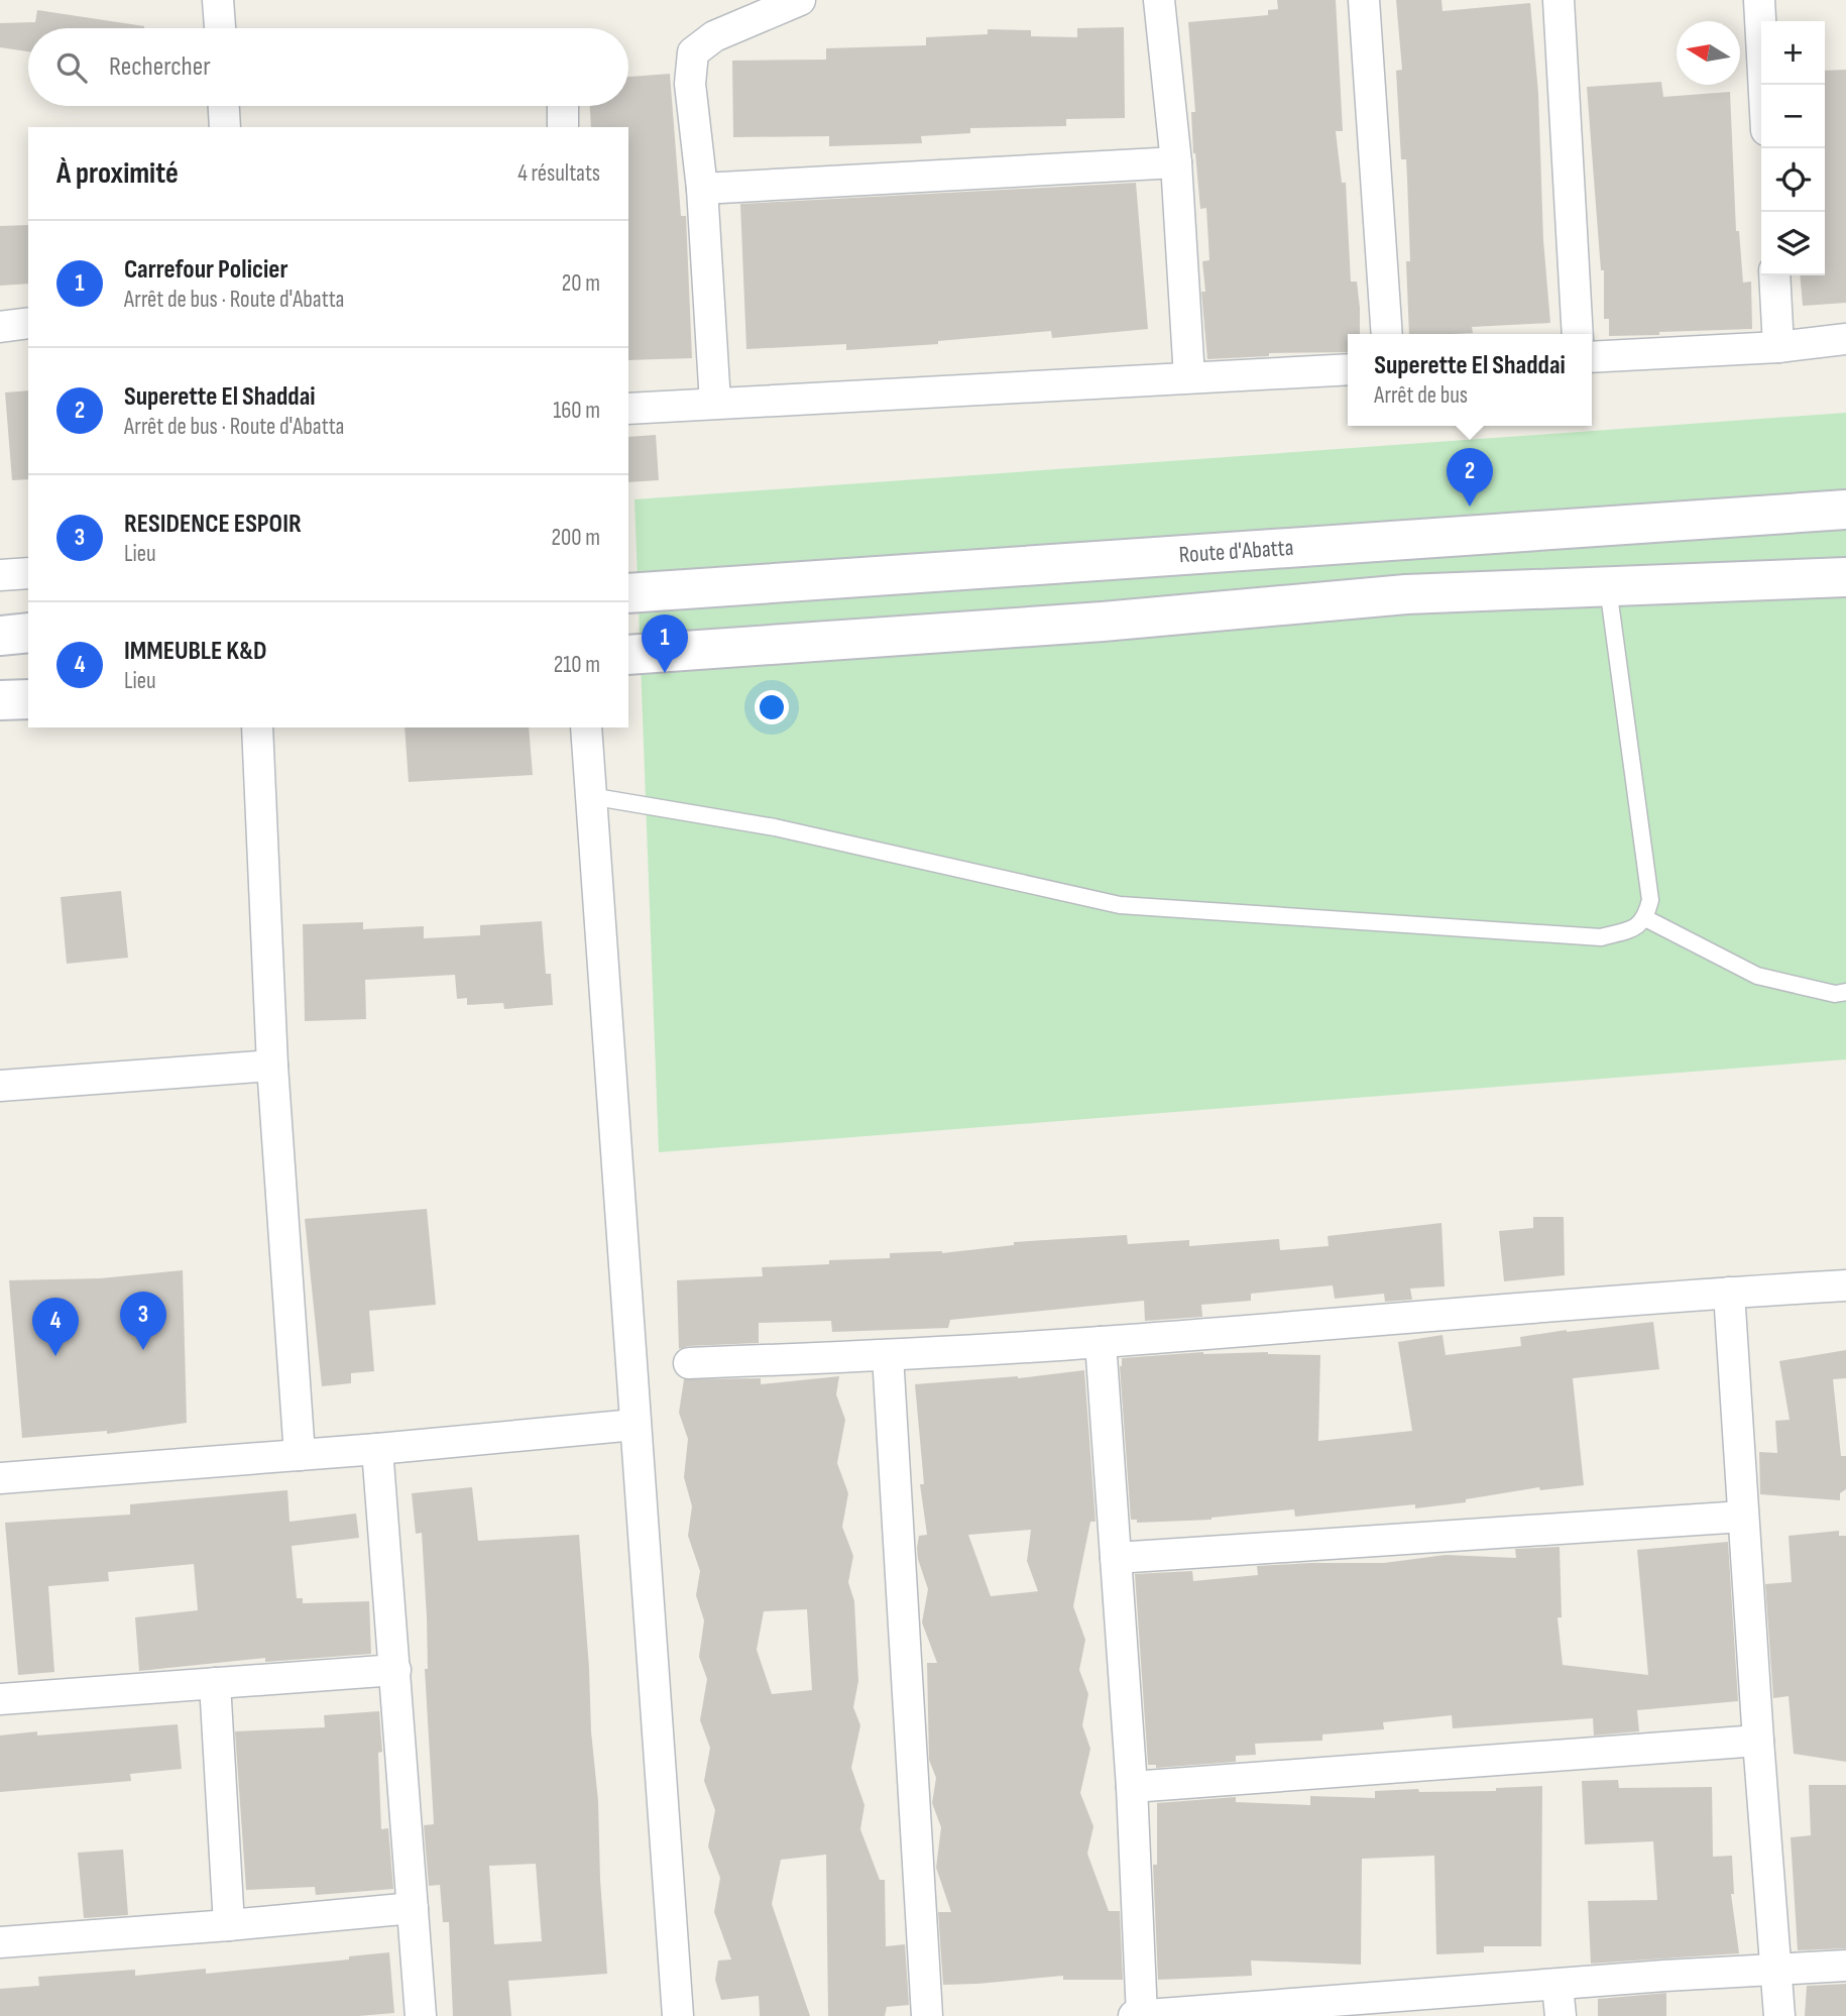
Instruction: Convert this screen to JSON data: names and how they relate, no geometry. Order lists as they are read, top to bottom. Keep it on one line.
{"streets":{"street":["Route d'Abatta"]},"north":"left","page":{"map_buttons":["+","−"],"search":"Rechercher","heading":["À proximité","4 résultats"],"list":[{"mark":"1","name":"Carrefour Policier","note":"Arrêt de bus · Route d'Abatta","value":"20 m"},{"mark":"2","name":"Superette El Shaddai","note":"Arrêt de bus · Route d'Abatta","value":"160 m"},{"mark":"3","name":"RESIDENCE ESPOIR","note":"Lieu","value":"200 m"},{"mark":"4","name":"IMMEUBLE K&D","note":"Lieu","value":"210 m"}],"popup":["Superette El Shaddai","Arrêt de bus"],"pins":["2","1","3","4"]}}
